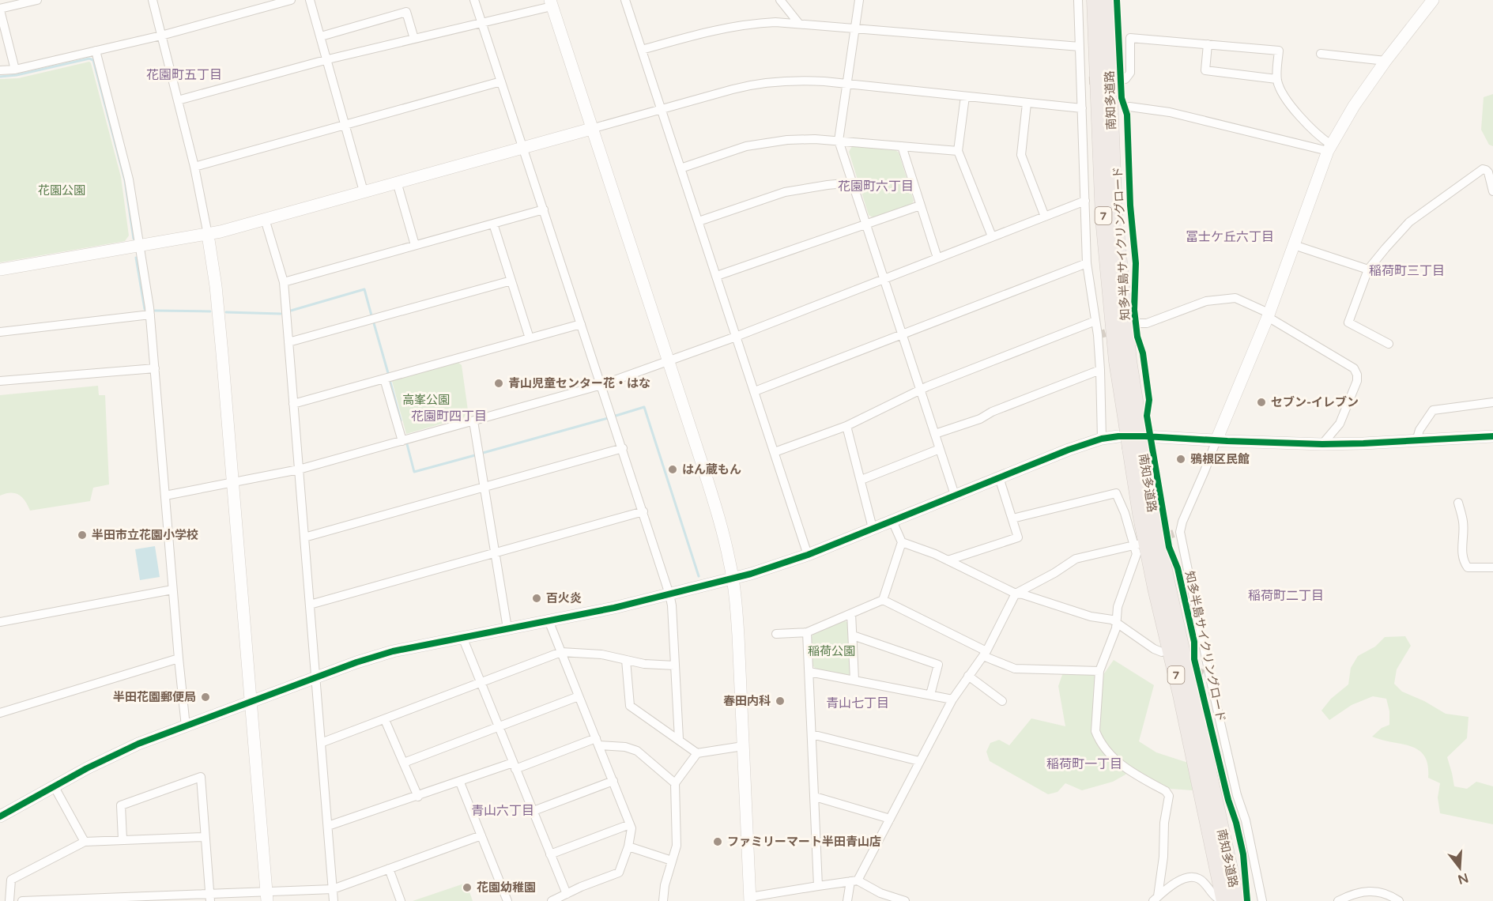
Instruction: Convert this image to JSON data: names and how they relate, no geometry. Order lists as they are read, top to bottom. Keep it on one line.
{"streets":{"highway":["南知多道路","7"],"cycle path":["知多半島サイクリングロード"]},"districts":["花園町五丁目","花園町六丁目","冨士ケ丘六丁目","稲荷町三丁目","花園町四丁目","稲荷町二丁目","青山七丁目","稲荷町一丁目","青山六丁目"],"parks":["花園公園","高峯公園","稲荷公園"],"places":["青山児童センター花・はな","セブン-イレブン","鴉根区民館","はん蔵もん","半田市立花園小学校","百火炎","半田花園郵便局","春田内科","ファミリーマート半田青山店","花園幼稚園"],"north":"bottom"}
